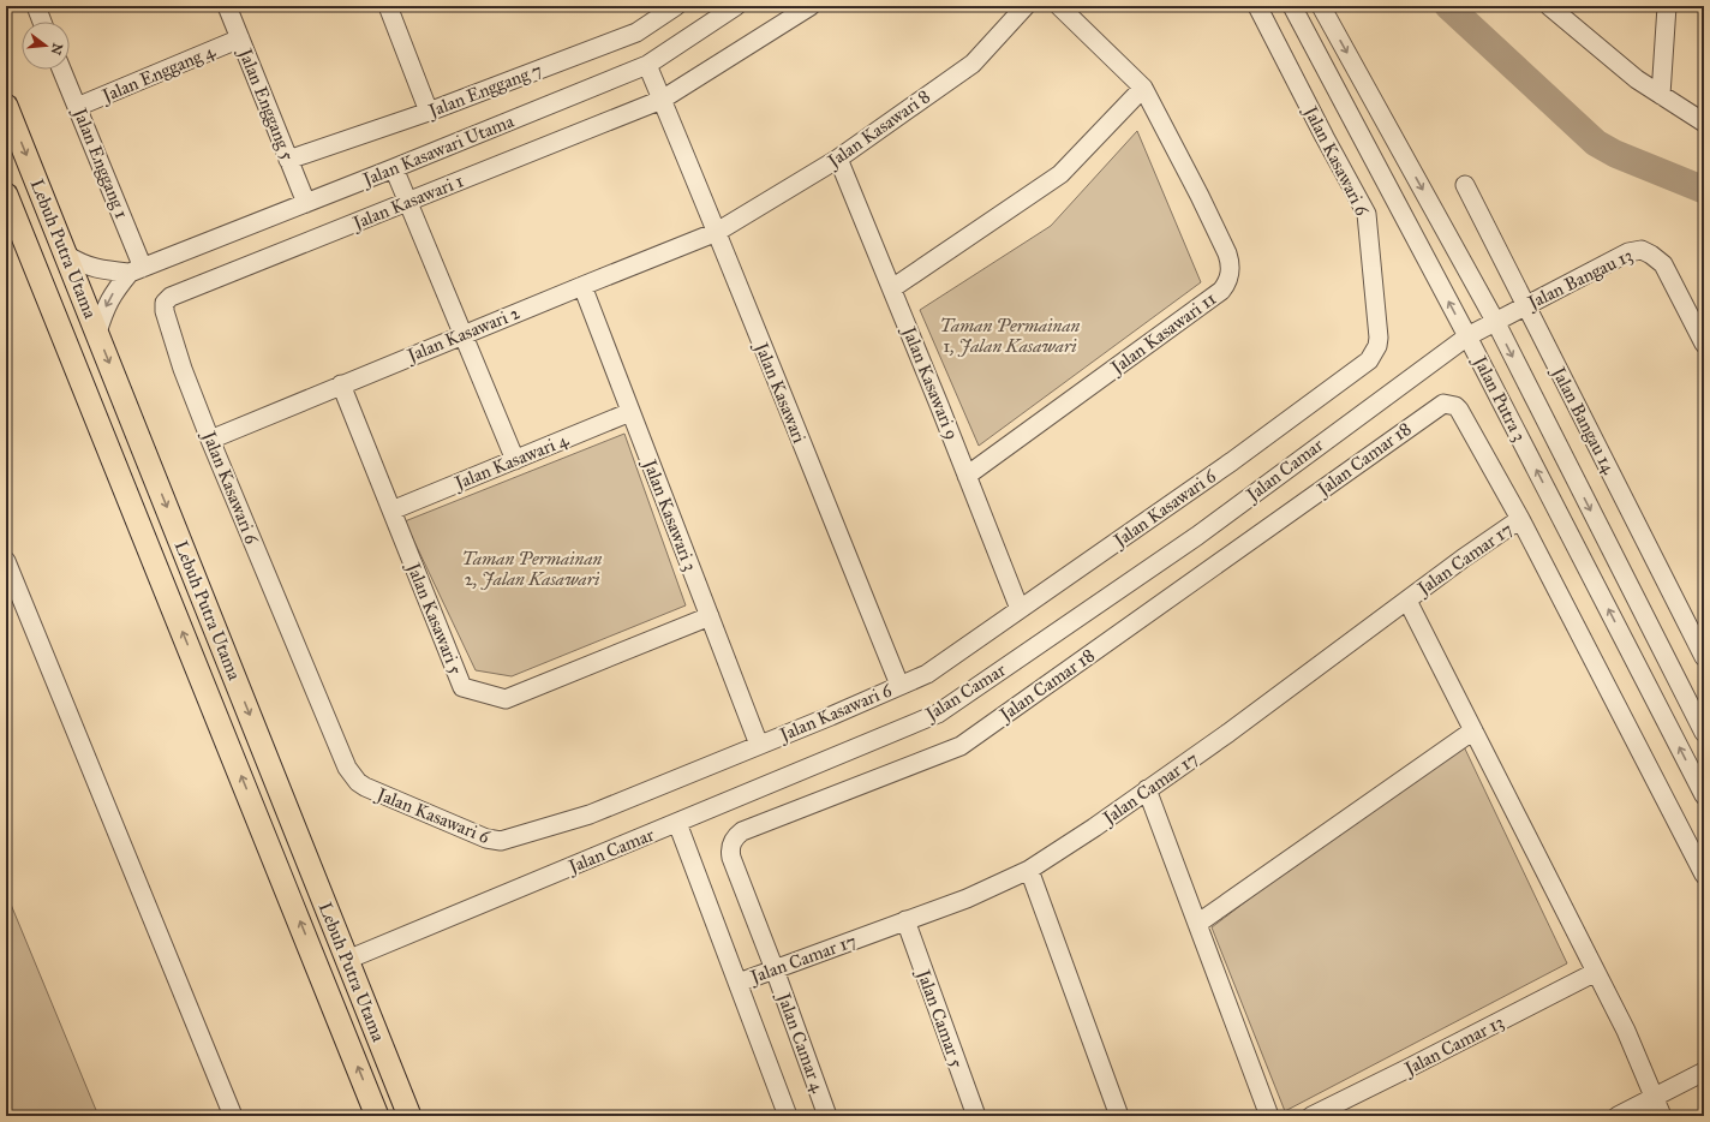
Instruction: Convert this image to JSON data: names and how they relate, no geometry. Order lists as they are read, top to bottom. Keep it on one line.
{"streets":{"main road":["Lebuh Putra Utama"],"street":["Jalan Enggang 4","Jalan Enggang 7","Jalan Enggang 5","Jalan Kasawari 8","Jalan Kasawari Utama","Jalan Kasawari 6","Jalan Enggang 1","Jalan Kasawari 1","Jalan Bangau 13","Jalan Kasawari 11","Jalan Kasawari 2","Jalan Kasawari 9","Jalan Kasawari","Jalan Putra 3","Jalan Bangau 14","Jalan Camar 18","Jalan Kasawari 4","Jalan Camar","Jalan Kasawari 3","Jalan Camar 17","Jalan Kasawari 5","Jalan Camar 5","Jalan Camar 4","Jalan Camar 13"]},"crossings":[["Jalan Enggang 4","Jalan Enggang 5"],["Jalan Enggang 4","Jalan Enggang 1"],["Jalan Enggang 7","Jalan Enggang 5"],["Jalan Enggang 5","Jalan Kasawari Utama"],["Jalan Kasawari 8","Jalan Kasawari 2"],["Jalan Kasawari 8","Jalan Kasawari 9"],["Jalan Kasawari 8","Jalan Kasawari"],["Jalan Kasawari Utama","Jalan Enggang 1"],["Jalan Kasawari Utama","Jalan Kasawari"],["Jalan Kasawari 6","Jalan Kasawari 1"],["Jalan Kasawari 6","Jalan Kasawari 2"],["Jalan Kasawari 6","Jalan Kasawari 9"],["Jalan Kasawari 6","Jalan Kasawari"],["Jalan Kasawari 6","Jalan Kasawari 3"],["Jalan Kasawari 1","Jalan Kasawari"],["Lebuh Putra Utama","Jalan Camar"],["Jalan Bangau 13","Jalan Putra 3"],["Jalan Bangau 13","Jalan Bangau 14"],["Jalan Bangau 13","Jalan Camar"],["Jalan Kasawari 11","Jalan Kasawari 9"],["Jalan Kasawari 2","Jalan Kasawari"],["Jalan Kasawari 2","Jalan Kasawari 3"],["Jalan Kasawari 2","Jalan Kasawari 5"],["Jalan Putra 3","Jalan Camar"],["Jalan Camar 18","Jalan Camar 17"],["Jalan Camar 18","Jalan Camar 4"],["Jalan Kasawari 4","Jalan Kasawari 3"],["Jalan Kasawari 4","Jalan Kasawari 5"],["Jalan Kasawari 3","Jalan Kasawari 5"],["Jalan Camar 17","Jalan Camar 5"],["Jalan Camar 17","Jalan Camar 4"]],"parks":["Taman Permainan 1, Jalan Kasawari","Taman Permainan 2, Jalan Kasawari"],"north":"right"}
